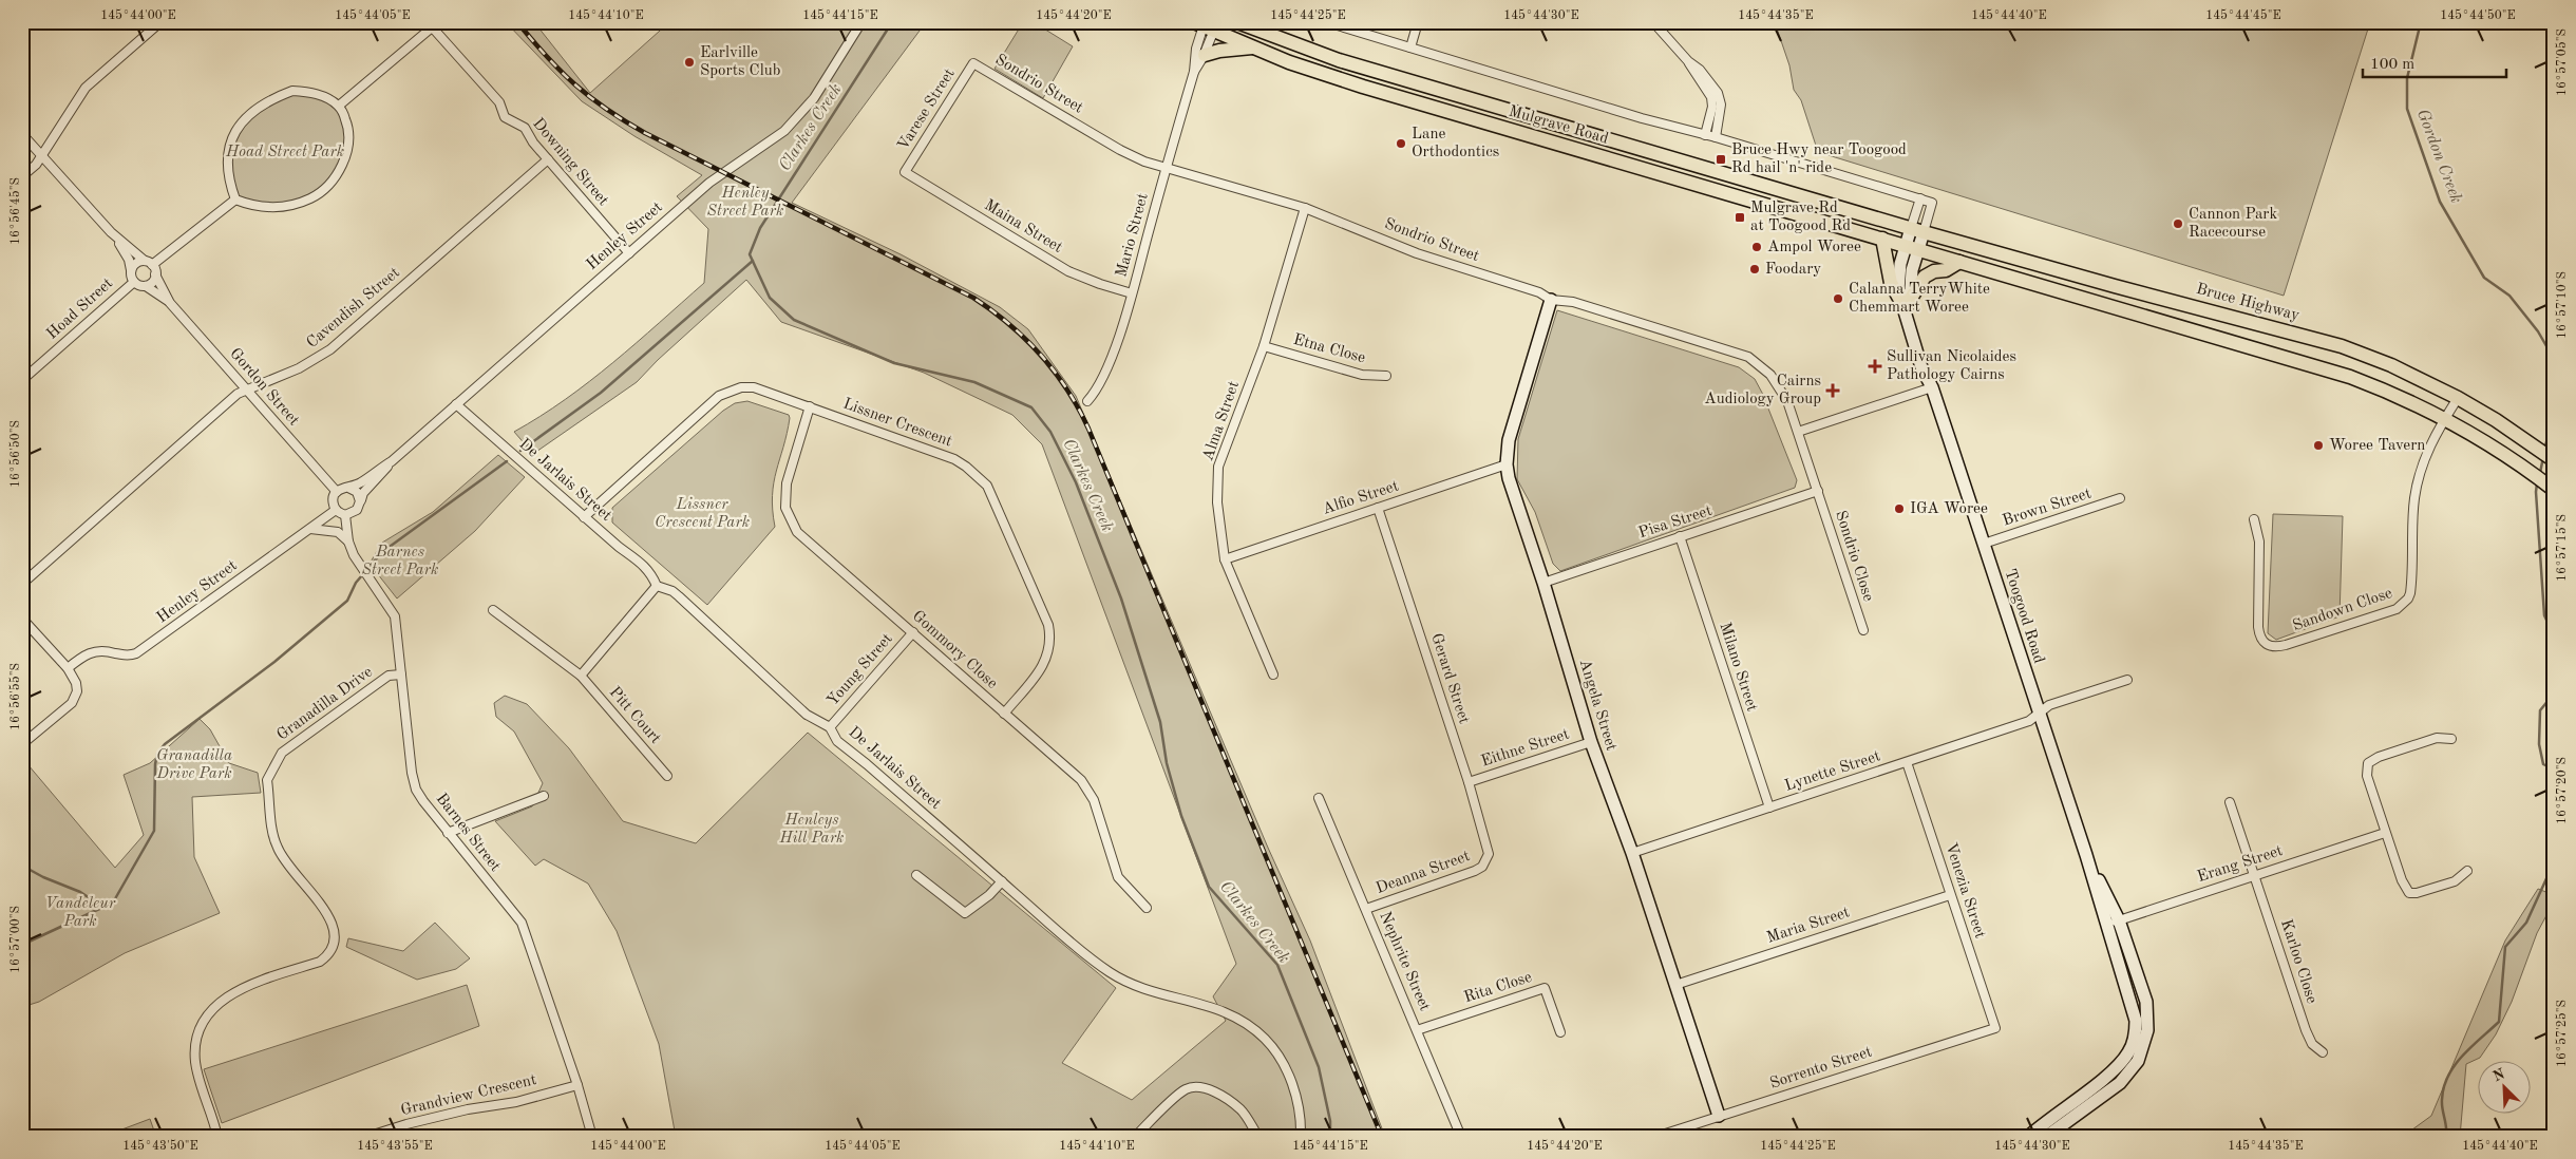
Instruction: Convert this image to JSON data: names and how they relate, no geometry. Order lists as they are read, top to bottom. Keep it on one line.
{"streets":{"main road":["Mulgrave Road","Bruce Highway"],"street":["Sondrio Street","Varese Street","Downing Street","Maina Street","Mario Street","Henley Street","Cavendish Street","Hoad Street","Etna Close","Gordon Street","Alma Street","Lissner Crescent","De Jarlais Street","Alfio Street","Brown Street","Pisa Street","Sondrio Close","Sandown Close","Toogood Road","Gommory Close","Milano Street","Young Street","Gerard Street","Granadilla Drive","Angela Street","Pitt Court","Eithne Street","Lynette Street","Barnes Street","Erang Street","Deanna Street","Venezia Street","Maria Street","Nephrite Street","Karloo Close","Rita Close","Sorrento Street","Grandview Crescent"]},"crossings":[["Sondrio Street","Varese Street"],["Sondrio Street","Mario Street"],["Sondrio Street","Alma Street"],["Sondrio Street","Pisa Street"],["Sondrio Street","Sondrio Close"],["Sondrio Street","Angela Street"],["Varese Street","Maina Street"],["Mulgrave Road","Mario Street"],["Mulgrave Road","Bruce Highway"],["Mulgrave Road","Toogood Road"],["Downing Street","Henley Street"],["Downing Street","Cavendish Street"],["Maina Street","Mario Street"],["Henley Street","Gordon Street"],["Henley Street","De Jarlais Street"],["Henley Street","Barnes Street"],["Bruce Highway","Sandown Close"],["Bruce Highway","Toogood Road"],["Cavendish Street","Gordon Street"],["Hoad Street","Gordon Street"],["Etna Close","Alma Street"],["Gordon Street","Barnes Street"],["Alma Street","Alfio Street"],["Lissner Crescent","De Jarlais Street"],["Lissner Crescent","Gommory Close"],["De Jarlais Street","Young Street"],["Alfio Street","Gerard Street"],["Alfio Street","Angela Street"],["Brown Street","Toogood Road"],["Pisa Street","Sondrio Close"],["Pisa Street","Milano Street"],["Pisa Street","Angela Street"],["Toogood Road","Lynette Street"],["Toogood Road","Erang Street"],["Gommory Close","Young Street"],["Milano Street","Lynette Street"],["Gerard Street","Eithne Street"],["Gerard Street","Deanna Street"],["Granadilla Drive","Barnes Street"],["Angela Street","Eithne Street"],["Angela Street","Lynette Street"],["Angela Street","Maria Street"],["Angela Street","Sorrento Street"],["Lynette Street","Venezia Street"],["Barnes Street","Grandview Crescent"],["Erang Street","Karloo Close"],["Deanna Street","Nephrite Street"],["Venezia Street","Maria Street"],["Venezia Street","Sorrento Street"],["Nephrite Street","Rita Close"]],"water":["Clarkes Creek","Gordon Creek"],"parks":["Hoad Street Park","Henley Street Park","Lissner Crescent Park","Barnes Street Park","Granadilla Drive Park","Henleys Hill Park","Vandeleur Park"],"places":{"other":["Earlville Sports Club","Lane Orthodontics","Cannon Park Racecourse","Ampol Woree","Foodary","Calanna TerryWhite Chemmart Woree","Woree Tavern","IGA Woree"],"transit":["Bruce Hwy near Toogood Rd hail 'n' ride","Mulgrave Rd at Toogood Rd"],"health":["Sullivan Nicolaides Pathology Cairns","Cairns Audiology Group"]},"scale_bar":"100 m","north":"top left","coordinates":["145°44'00\"E","145°44'05\"E","145°44'10\"E","145°44'15\"E","145°44'20\"E","145°44'25\"E","145°44'30\"E","145°44'35\"E","145°44'40\"E","145°44'45\"E","145°44'50\"E","16°57'05\"S","16°56'45\"S","16°57'10\"S","16°56'50\"S","16°57'15\"S","16°56'55\"S","16°57'20\"S","16°57'00\"S","16°57'25\"S","145°43'50\"E","145°43'55\"E"]}
